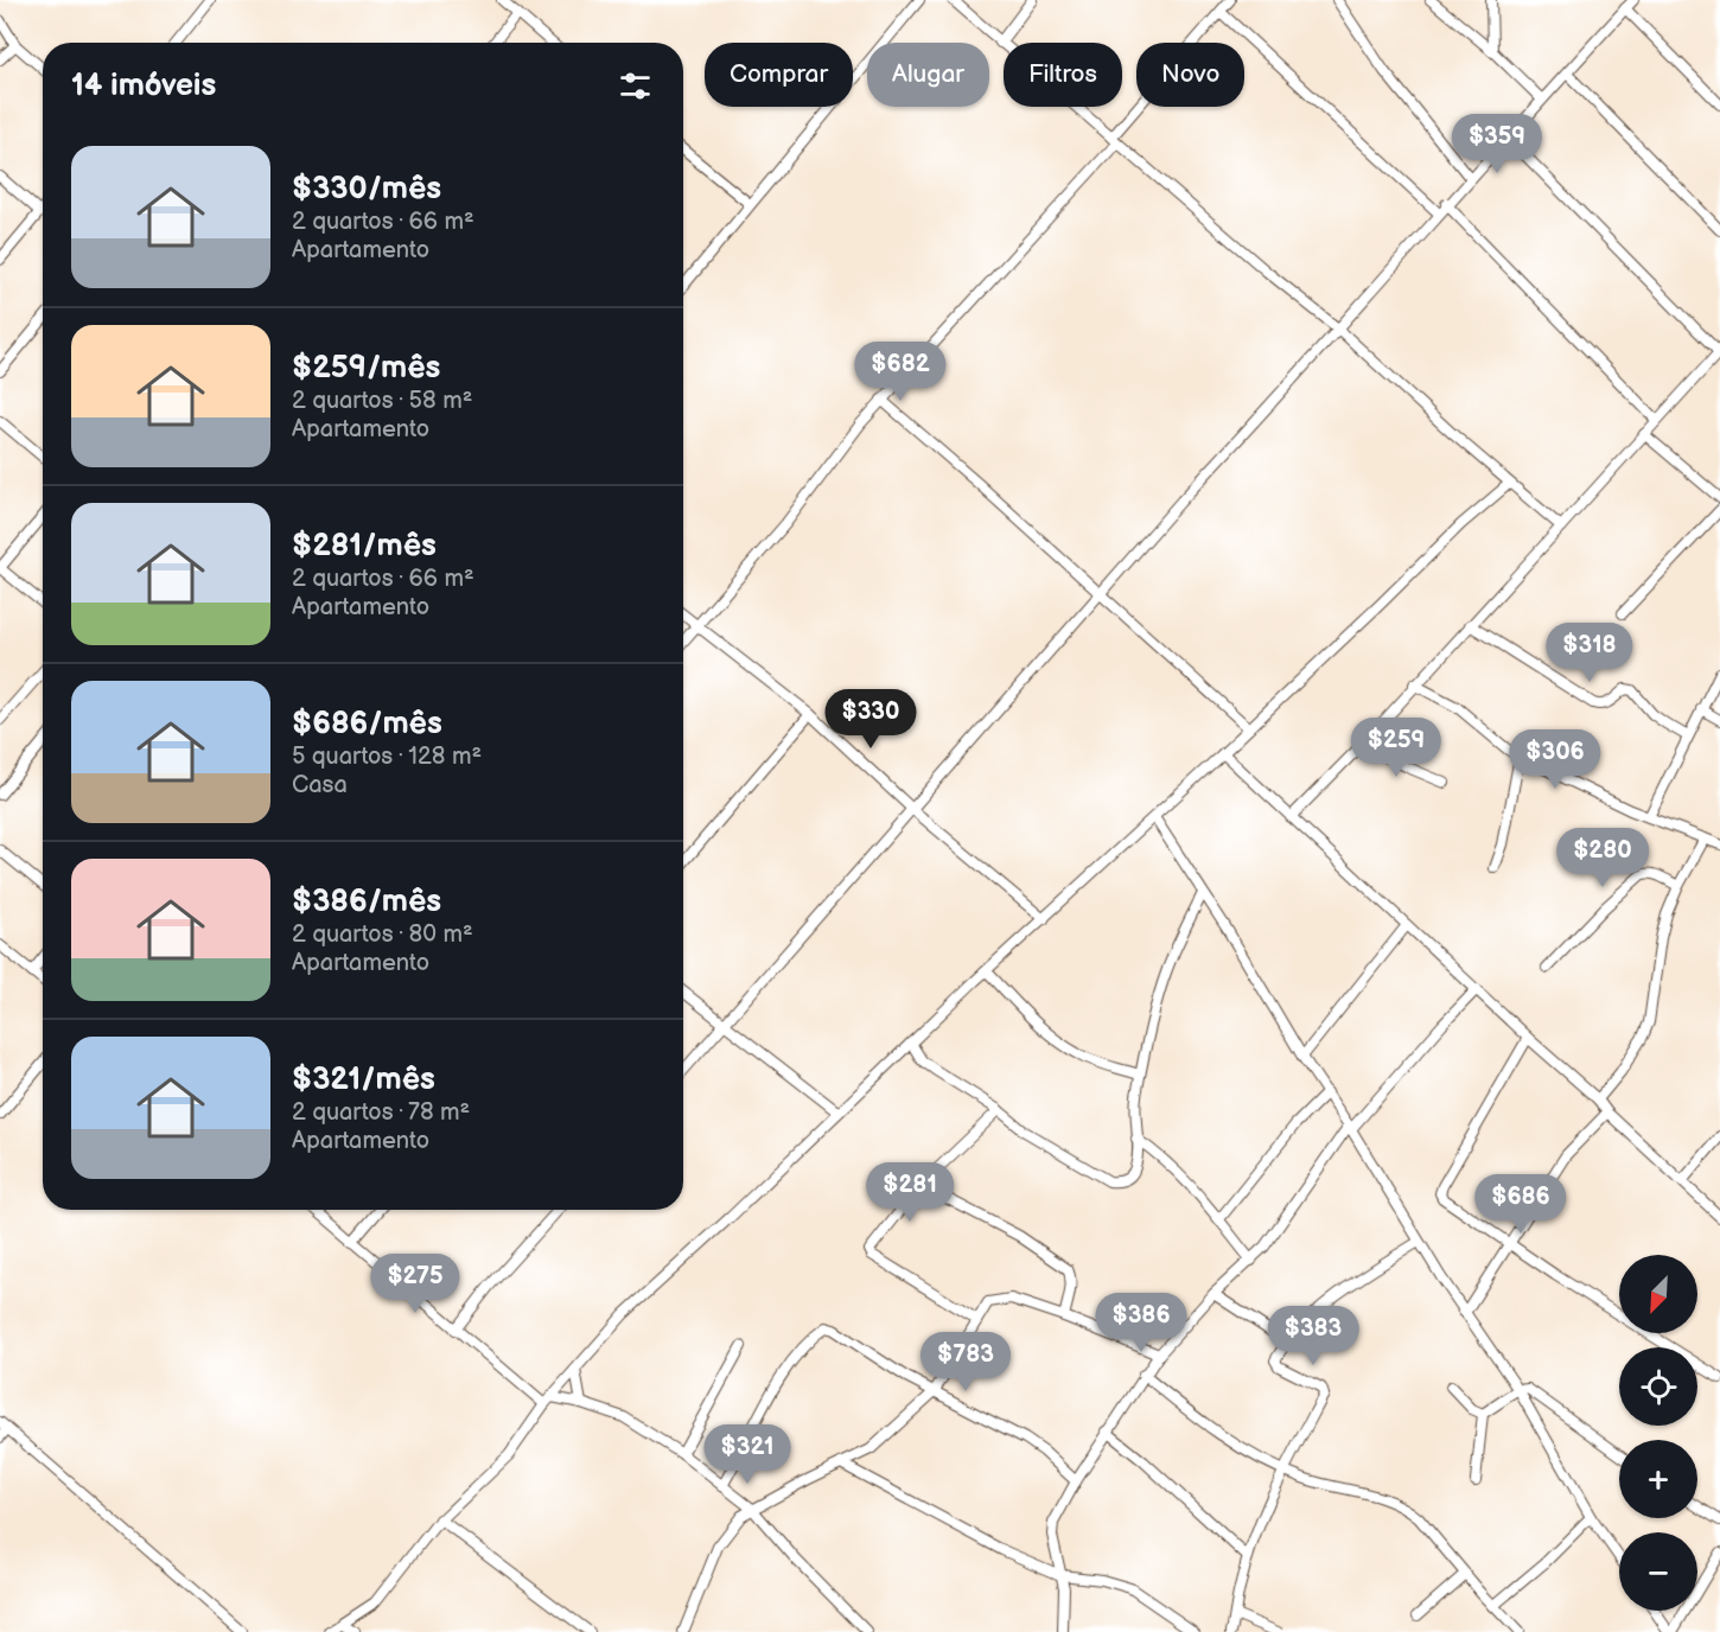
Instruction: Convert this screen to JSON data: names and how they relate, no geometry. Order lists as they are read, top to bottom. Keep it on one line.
{"north":"bottom left","page":{"chip":["Comprar","Alugar","Filtros","Novo"],"heading":"14 imóveis","price":["$359","$682","$318","$330","$259","$306","$280","$281","$686","$275","$386","$383","$783","$321"],"list":[{"name":"$330/mês","note":"2 quartos · 66 m² · Apartamento"},{"name":"$259/mês","note":"2 quartos · 58 m² · Apartamento"},{"name":"$281/mês","note":"2 quartos · 66 m² · Apartamento"},{"name":"$686/mês","note":"5 quartos · 128 m² · Casa"},{"name":"$386/mês","note":"2 quartos · 80 m² · Apartamento"},{"name":"$321/mês","note":"2 quartos · 78 m² · Apartamento"}],"map_buttons":["+","−"]}}
